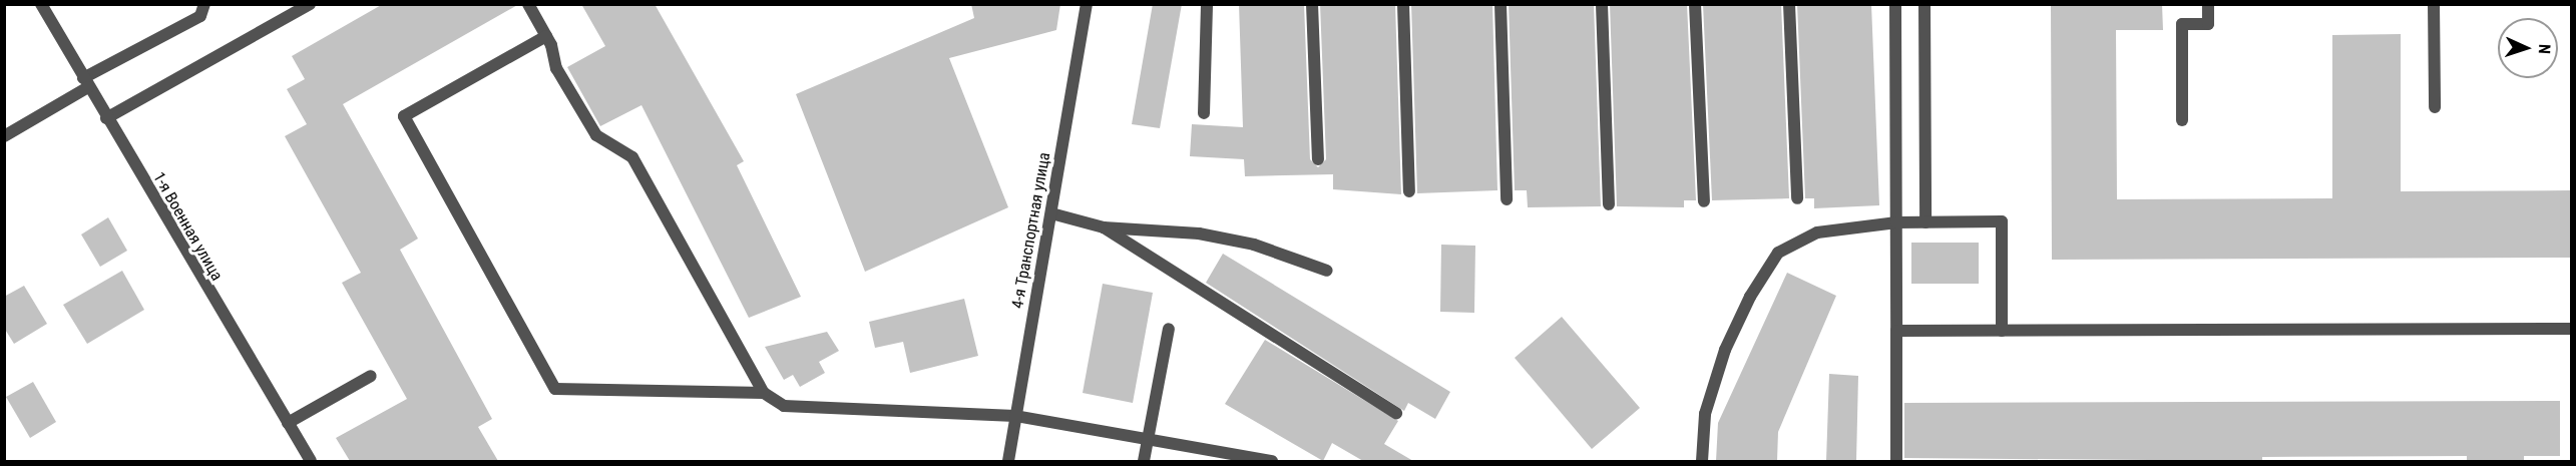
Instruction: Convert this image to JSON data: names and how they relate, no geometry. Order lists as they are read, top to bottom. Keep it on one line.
{"streets":{"street":["1-я Военная улица","4-я Транспортная улица"]},"north":"right"}
